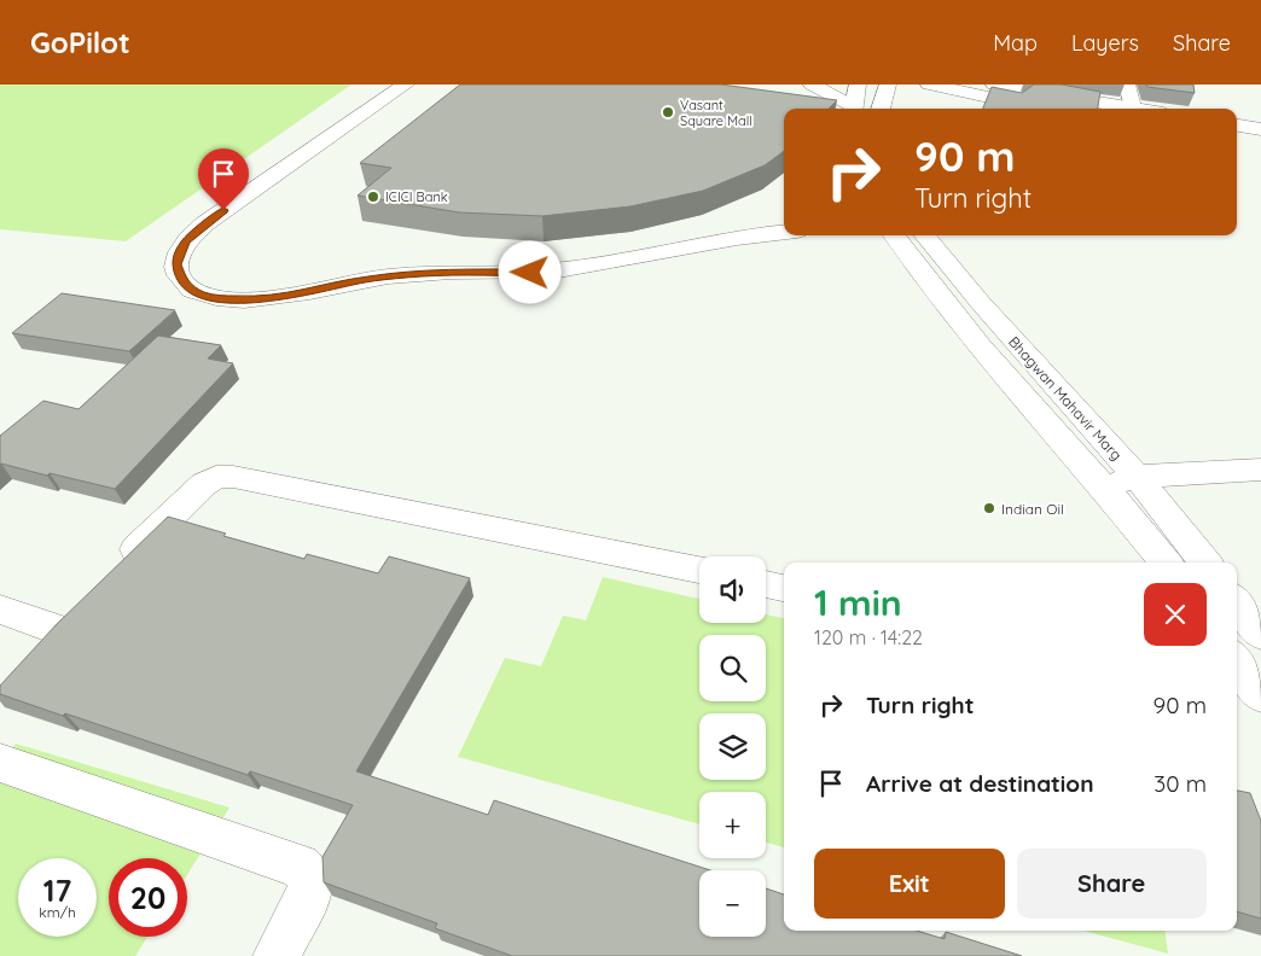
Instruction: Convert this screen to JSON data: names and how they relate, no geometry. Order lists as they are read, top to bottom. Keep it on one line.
{"streets":{"street":["Bhagwan Mahavir Marg"]},"places":["Vasant Square Mall","ICICI Bank","Indian Oil"],"page":{"header":"GoPilot","nav":["Map","Layers","Share"],"turn":["90 m","Turn right"],"map_buttons":["+","−"],"heading":["1 min","120 m · 14:22"],"list":[{"name":"Turn right","value":"90 m"},{"name":"Arrive at destination","value":"30 m"}],"buttons":["Exit","Share"],"speed":"17 km/h","limit":"20"}}
